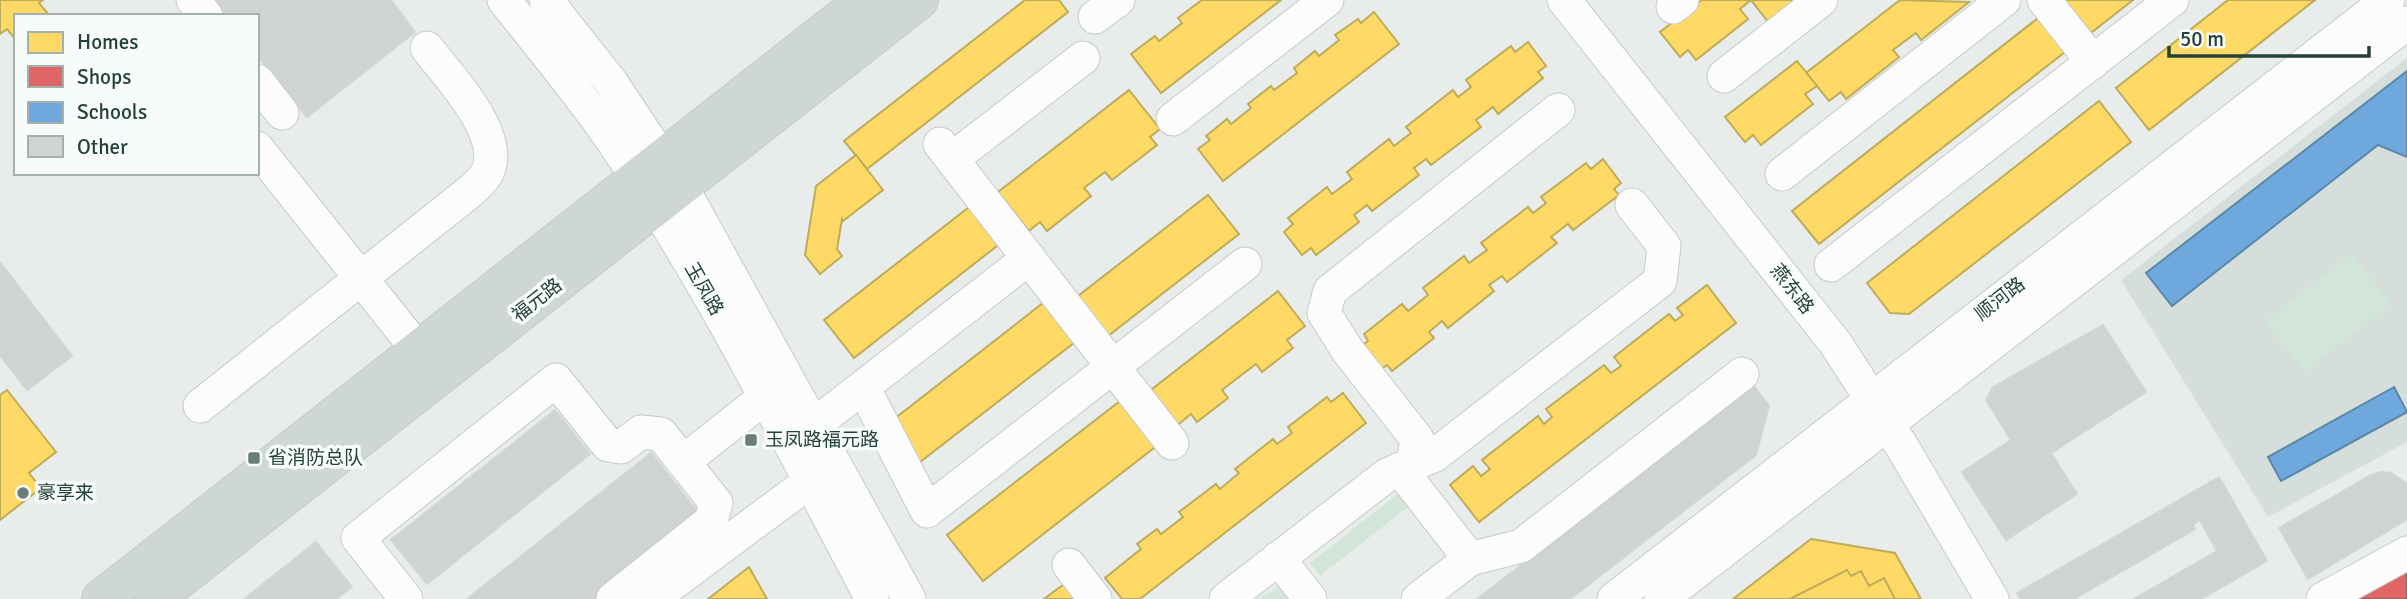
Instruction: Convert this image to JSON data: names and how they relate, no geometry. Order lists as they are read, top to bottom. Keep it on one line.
{"streets":{"main road":["福元路"],"street":["玉凤路","燕东路","顺河路"]},"crossings":[["玉凤路","福元路"],["燕东路","顺河路"]],"places":{"transit":["玉凤路福元路","省消防总队"],"other":["豪享来"]},"legend":["Homes","Shops","Schools","Other"],"scale_bar":"50 m"}
